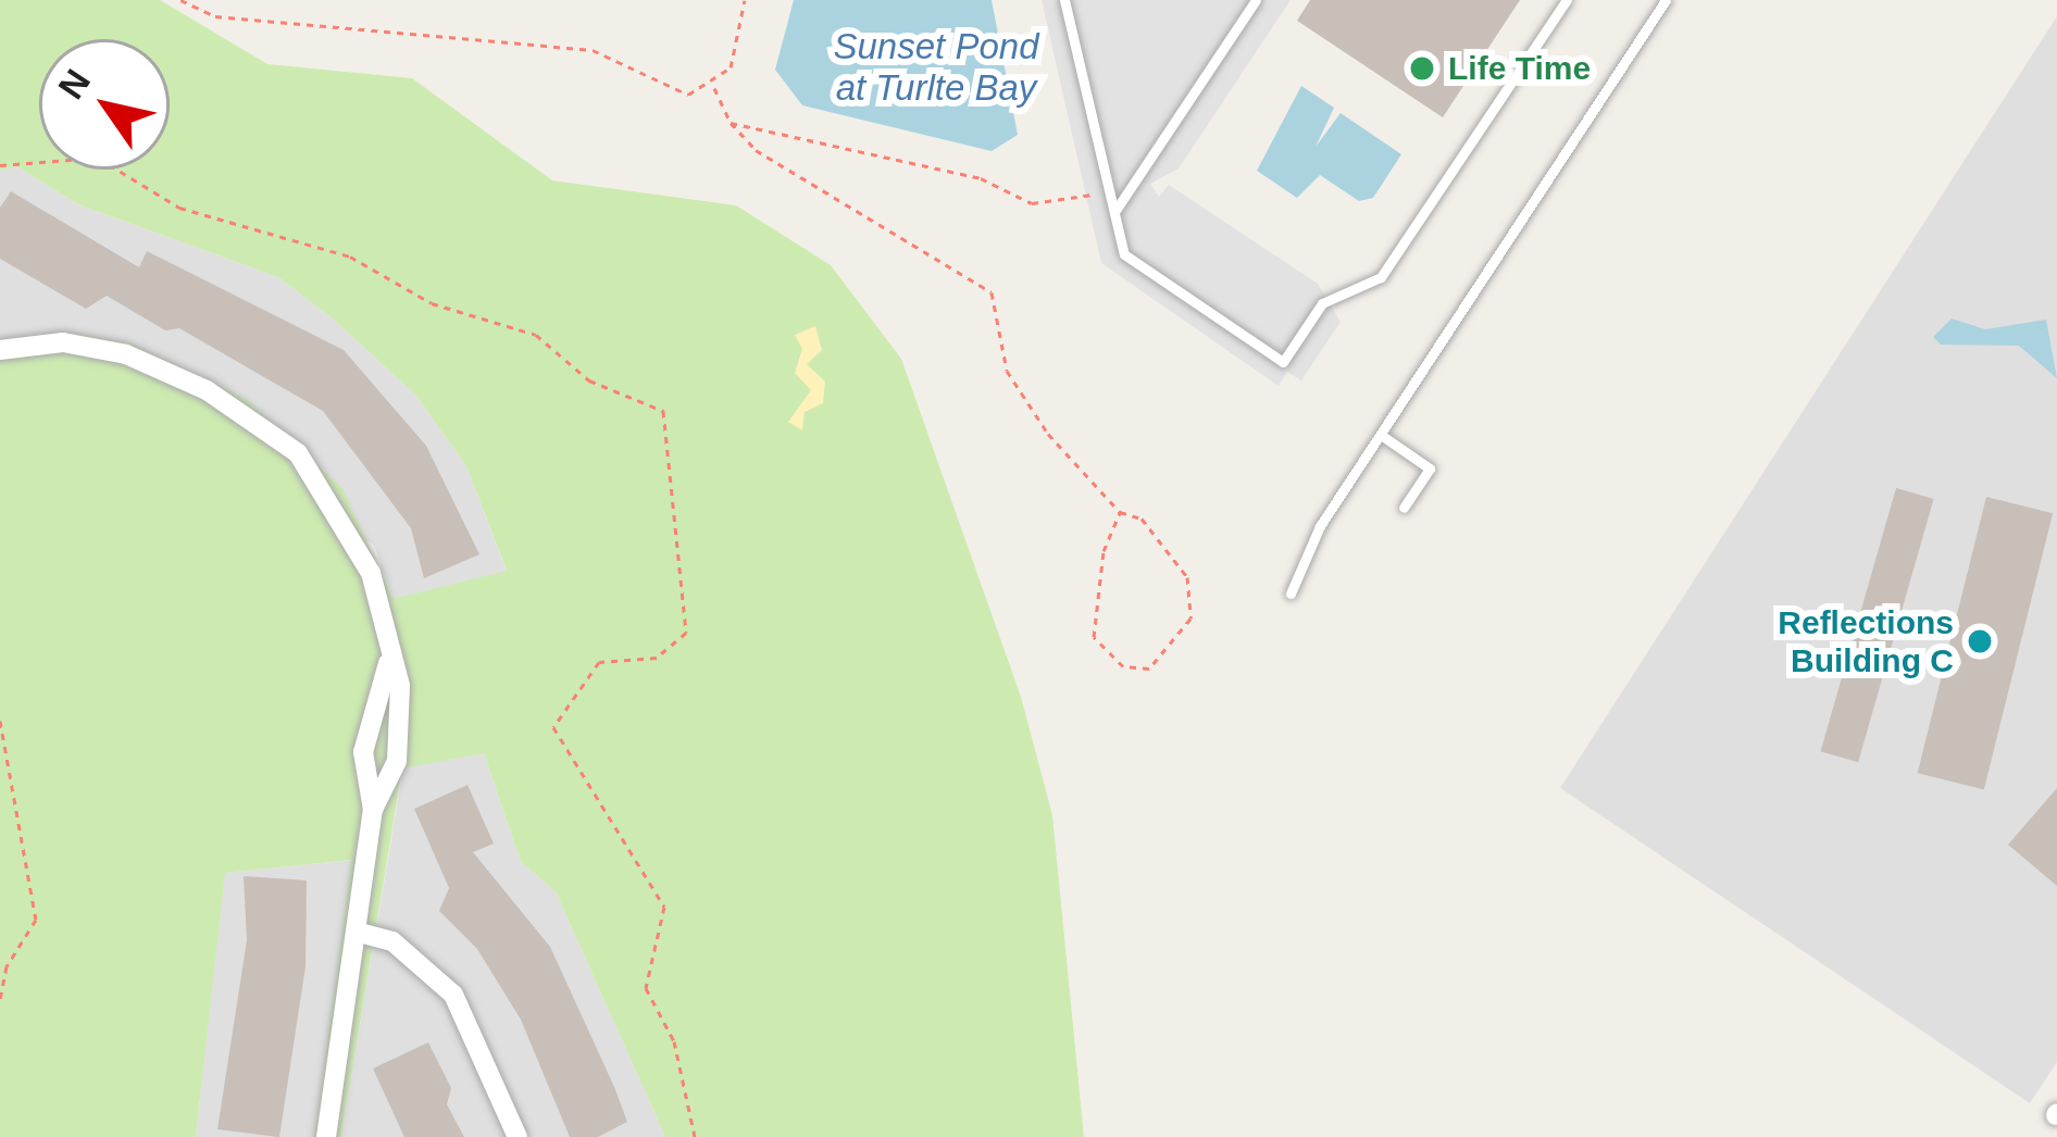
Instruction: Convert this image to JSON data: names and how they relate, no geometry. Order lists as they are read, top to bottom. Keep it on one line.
{"water":["Sunset Pond at Turlte Bay"],"places":["Life Time","Reflections Building C"],"north":"top left"}
